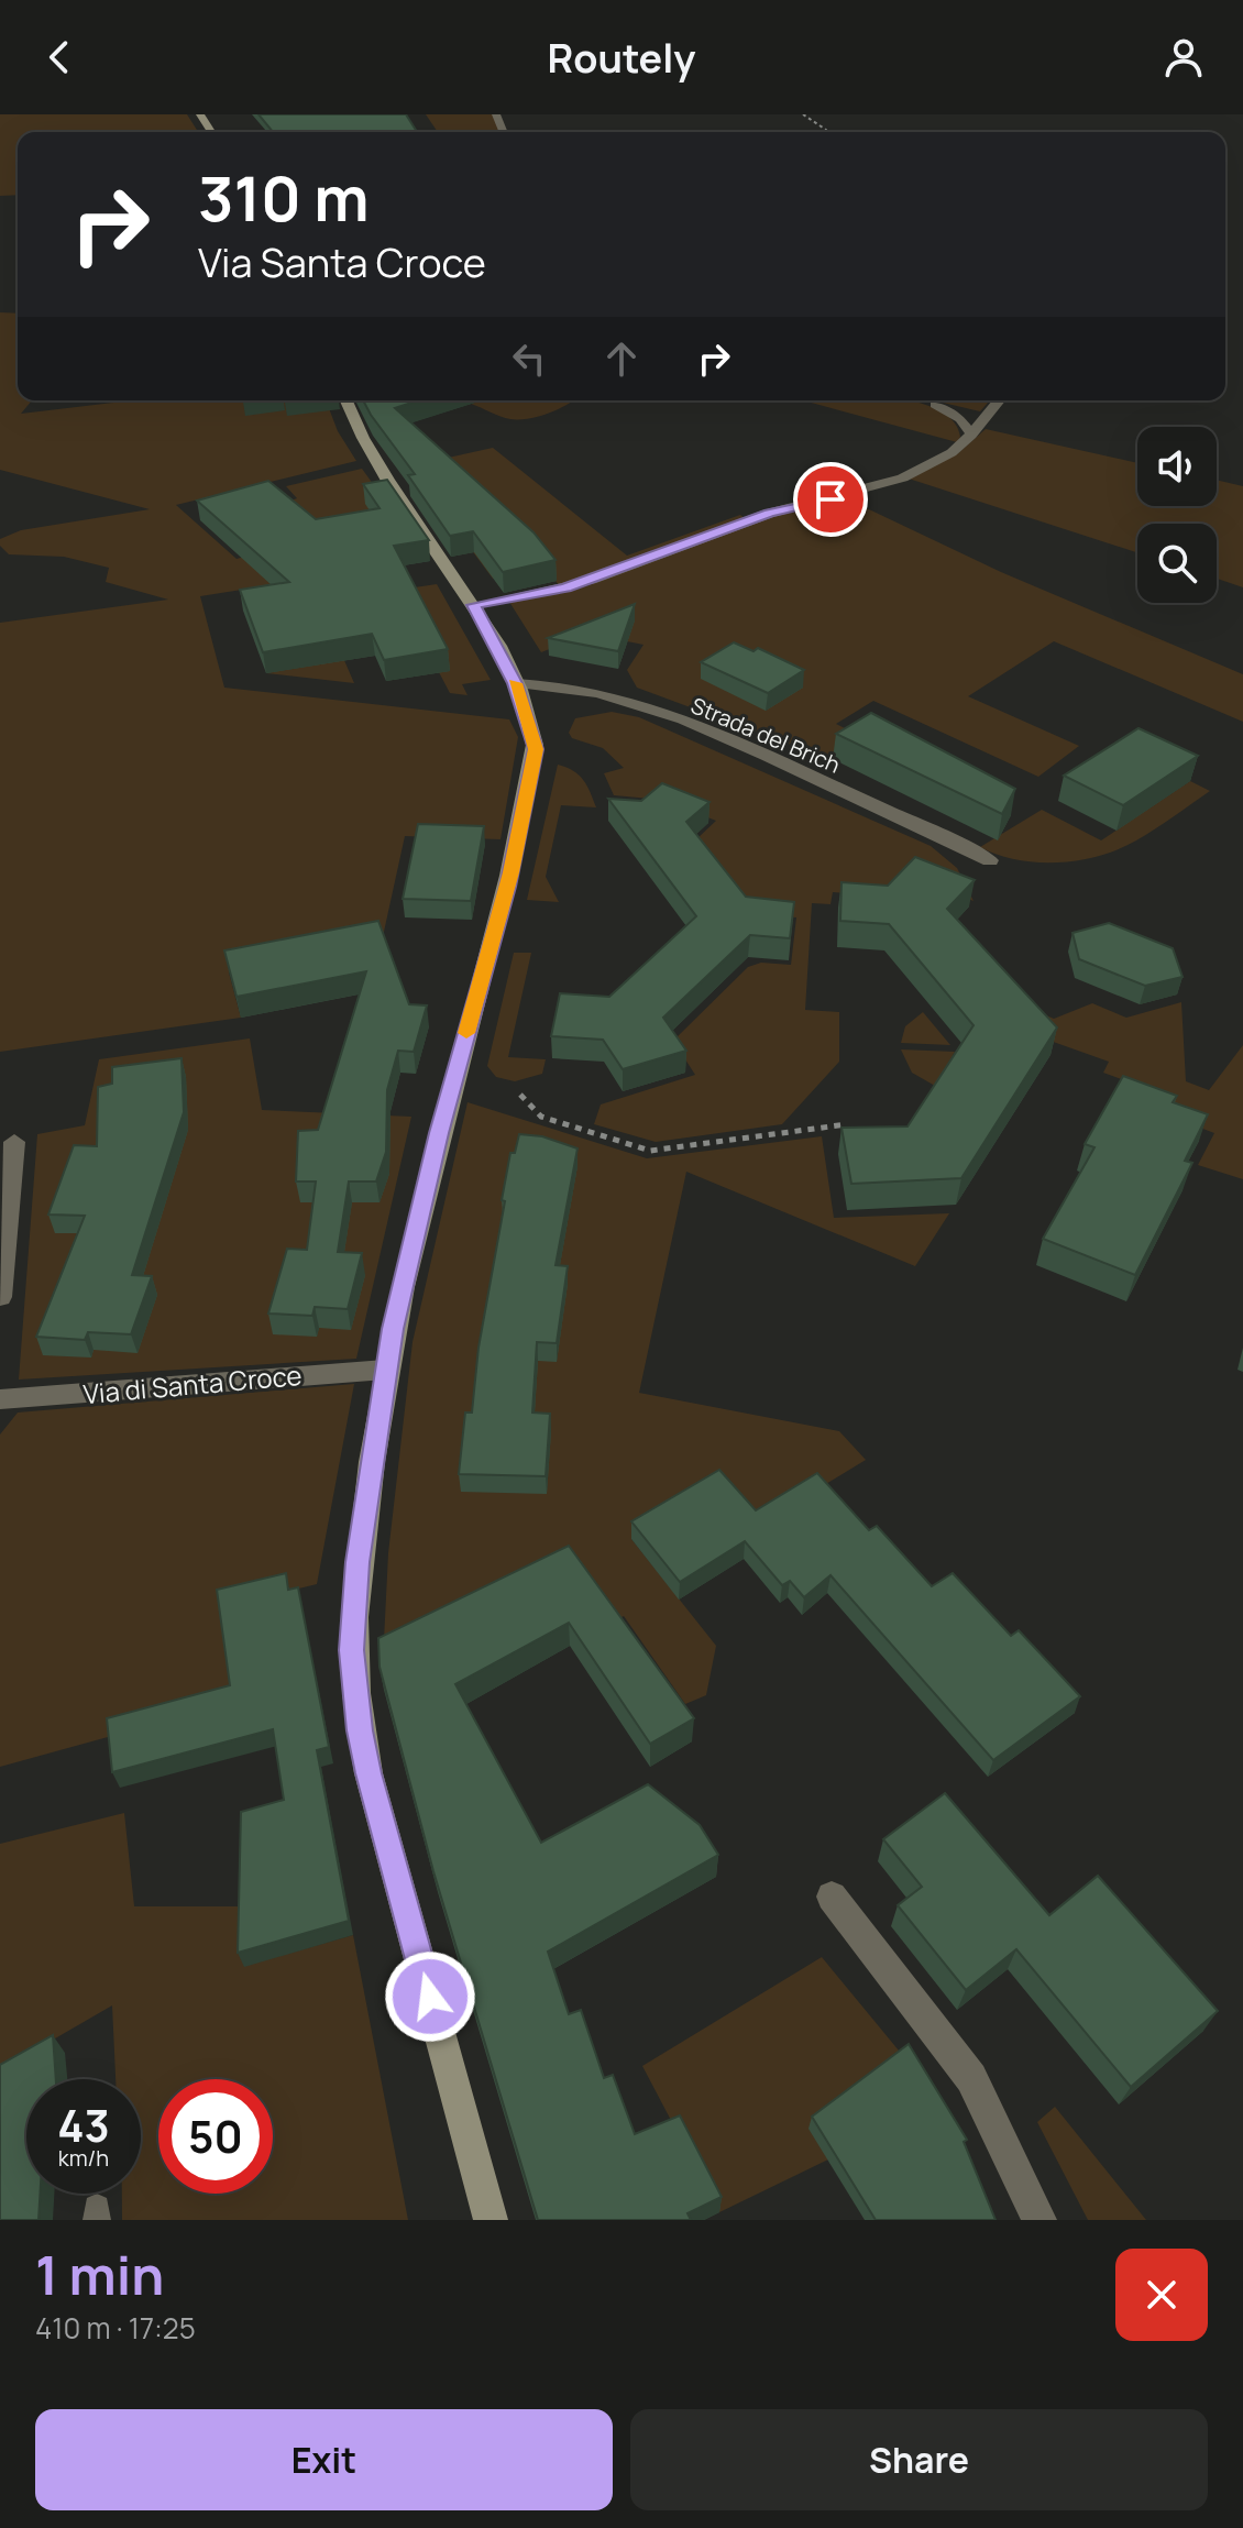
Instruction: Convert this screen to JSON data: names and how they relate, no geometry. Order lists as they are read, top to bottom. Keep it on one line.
{"streets":{"street":["Strada del Brich","Via di Santa Croce"]},"page":{"header":"Routely","turn":["310 m","Via Santa Croce"],"speed":"43 km/h","limit":"50","heading":["1 min","410 m · 17:25"],"buttons":["Exit","Share"]}}
